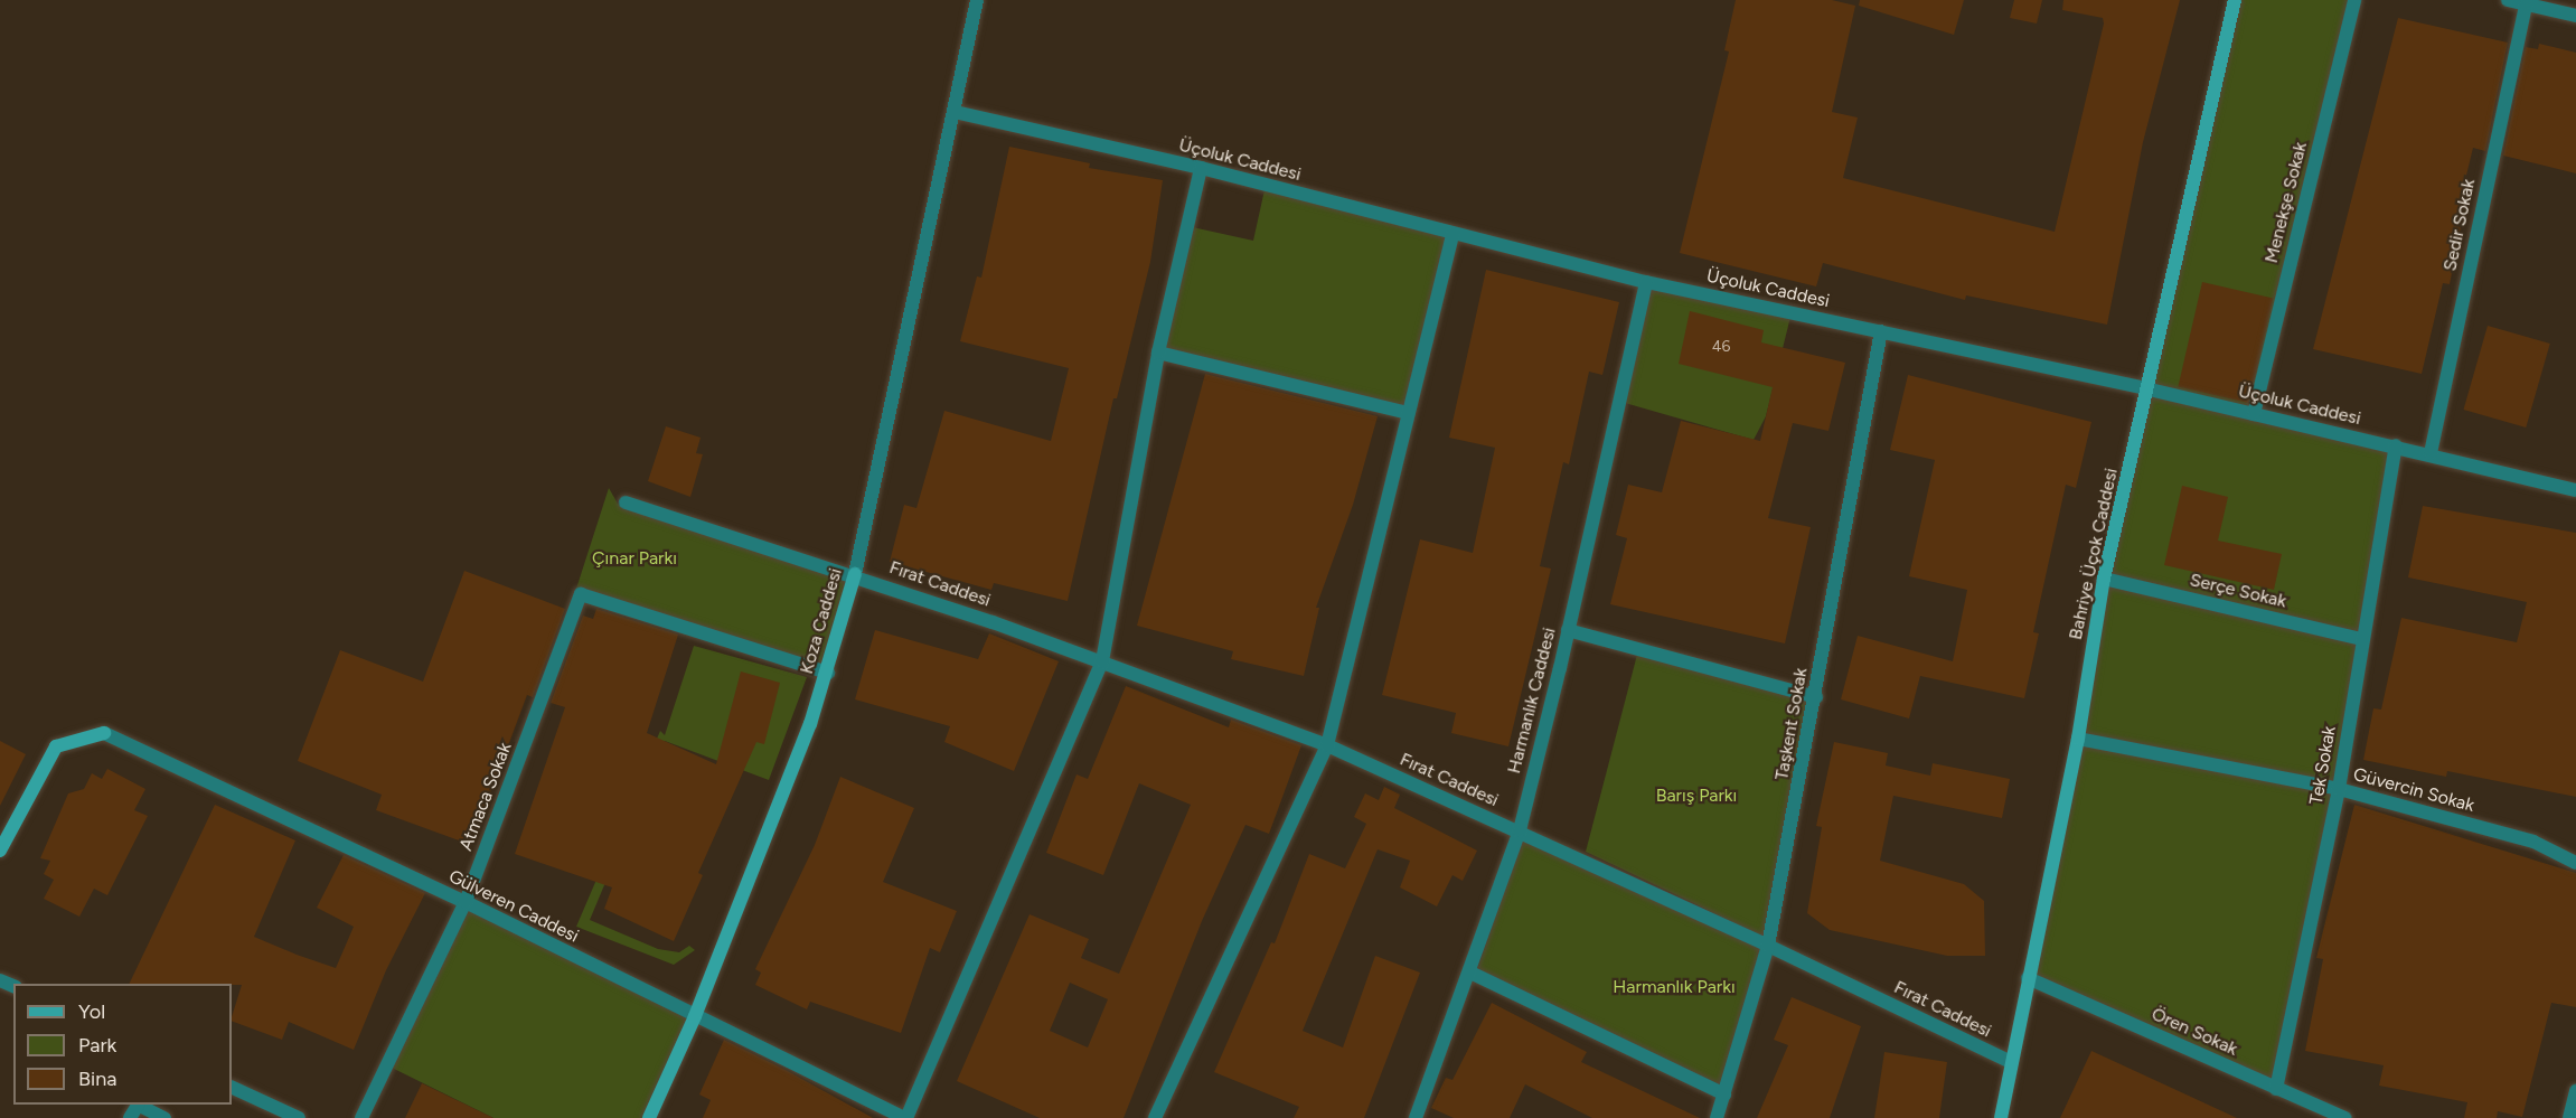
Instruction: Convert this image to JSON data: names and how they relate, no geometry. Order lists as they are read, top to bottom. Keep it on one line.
{"streets":{"main road":["Bahriye Üçok Caddesi","Koza Caddesi"],"street":["Üçoluk Caddesi","Menekşe Sokak","Sedir Sokak","Fırat Caddesi","Serçe Sokak","Harmanlık Caddesi","Taşkent Sokak","Tek Sokak","Güvercin Sokak","Atmaca Sokak","Gülveren Caddesi","Ören Sokak"]},"crossings":[["Üçoluk Caddesi","Menekşe Sokak"],["Üçoluk Caddesi","Sedir Sokak"],["Üçoluk Caddesi","Bahriye Üçok Caddesi"],["Üçoluk Caddesi","Koza Caddesi"],["Üçoluk Caddesi","Harmanlık Caddesi"],["Üçoluk Caddesi","Taşkent Sokak"],["Üçoluk Caddesi","Tek Sokak"],["Bahriye Üçok Caddesi","Fırat Caddesi"],["Bahriye Üçok Caddesi","Serçe Sokak"],["Bahriye Üçok Caddesi","Güvercin Sokak"],["Bahriye Üçok Caddesi","Ören Sokak"],["Fırat Caddesi","Koza Caddesi"],["Fırat Caddesi","Harmanlık Caddesi"],["Fırat Caddesi","Taşkent Sokak"],["Serçe Sokak","Tek Sokak"],["Koza Caddesi","Atmaca Sokak"],["Koza Caddesi","Gülveren Caddesi"],["Tek Sokak","Güvercin Sokak"],["Tek Sokak","Ören Sokak"],["Atmaca Sokak","Gülveren Caddesi"]],"parks":["Çınar Parkı","Barış Parkı","Harmanlık Parkı"],"house_numbers":["46"],"legend":["Yol","Park","Bina"]}
